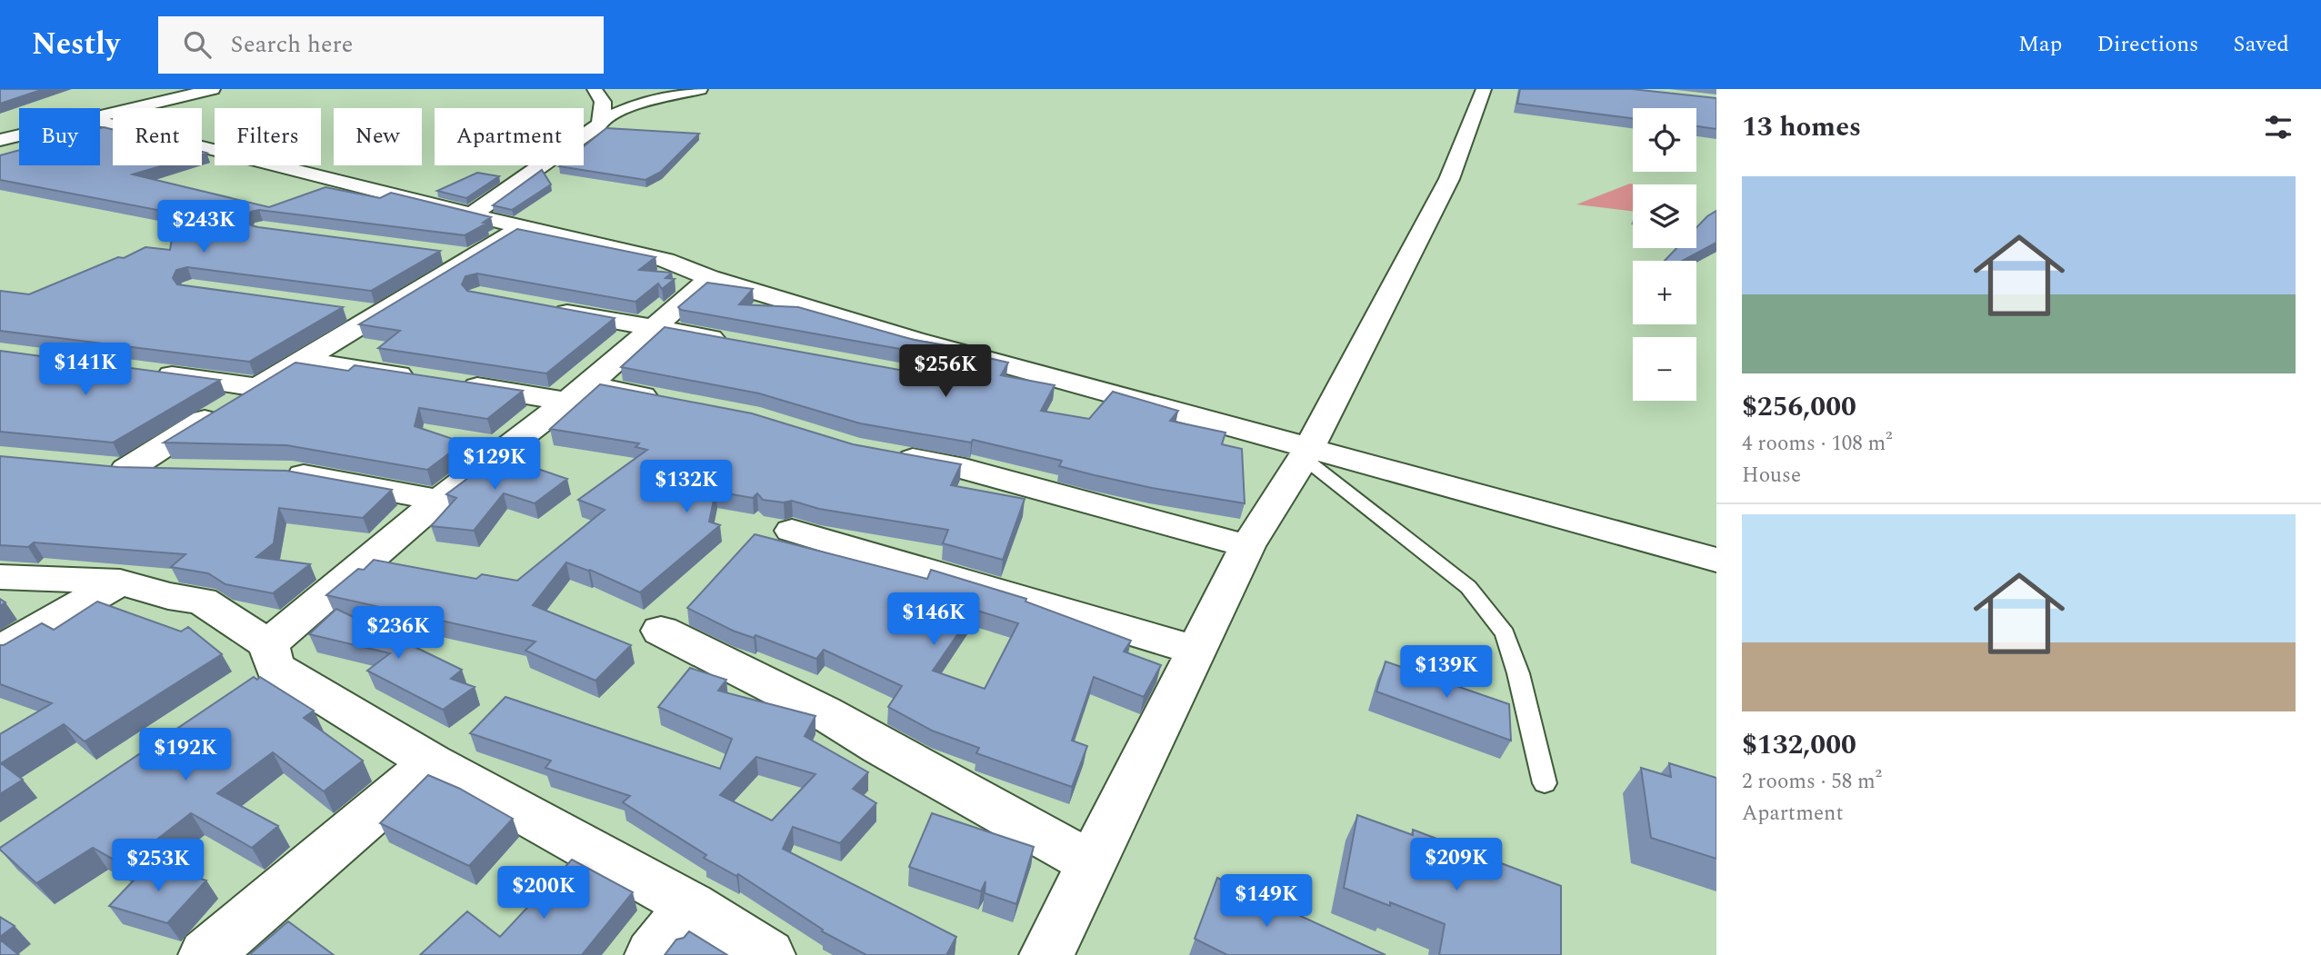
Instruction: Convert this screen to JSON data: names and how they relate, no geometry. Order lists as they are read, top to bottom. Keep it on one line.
{"page":{"header":"Nestly","search":"Search here","nav":["Map","Directions","Saved"],"heading":"13 homes","map_buttons":["+","−"],"chip":["Buy","Rent","Filters","New","Apartment"],"list":[{"name":"$256,000","note":"4 rooms · 108 m² · House"},{"name":"$132,000","note":"2 rooms · 58 m² · Apartment"}],"price":["$243K","$141K","$256K","$129K","$132K","$146K","$236K","$139K","$192K","$209K","$253K","$200K","$149K"]}}
